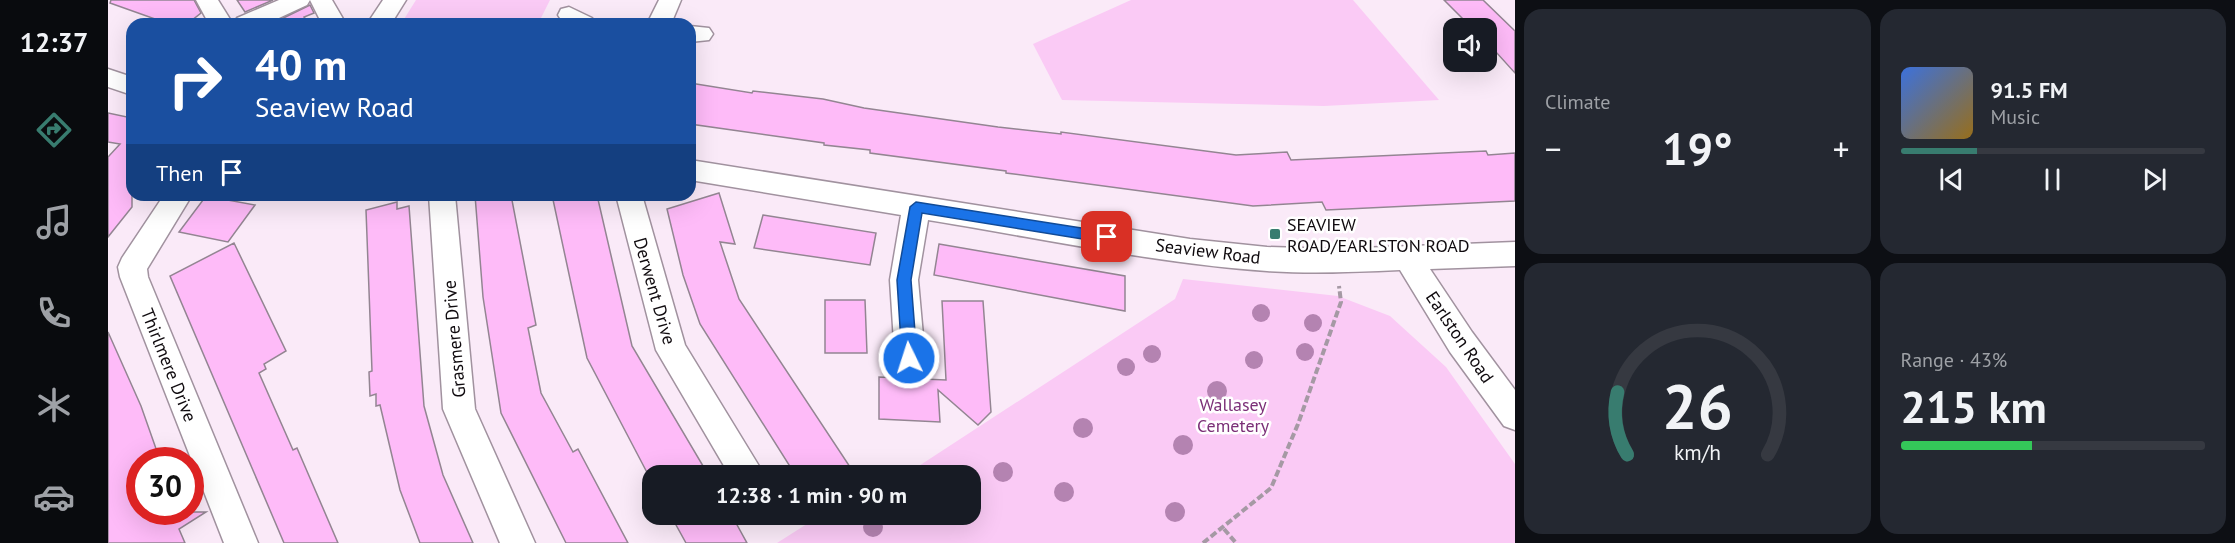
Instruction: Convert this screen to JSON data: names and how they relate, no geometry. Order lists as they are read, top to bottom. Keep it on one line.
{"streets":{"street":["Seaview Road","Derwent Drive","Earlston Road","Grasmere Drive","Thirlmere Drive"]},"crossings":[["Seaview Road","Earlston Road"]],"parks":["Wallasey Cemetery"],"places":{"transit":["SEAVIEW ROAD/EARLSTON ROAD"]},"page":{"tabs":"12:37","tile":["Climate",["Range · 43%","215 km"]],"turn":["40 m","Seaview Road"],"song":["91.5 FM","Music"],"heat":["−","19°","+"],"then":"Then","limit":"30","trip":"12:38 · 1 min · 90 m","gauge":["26","km/h"]}}
